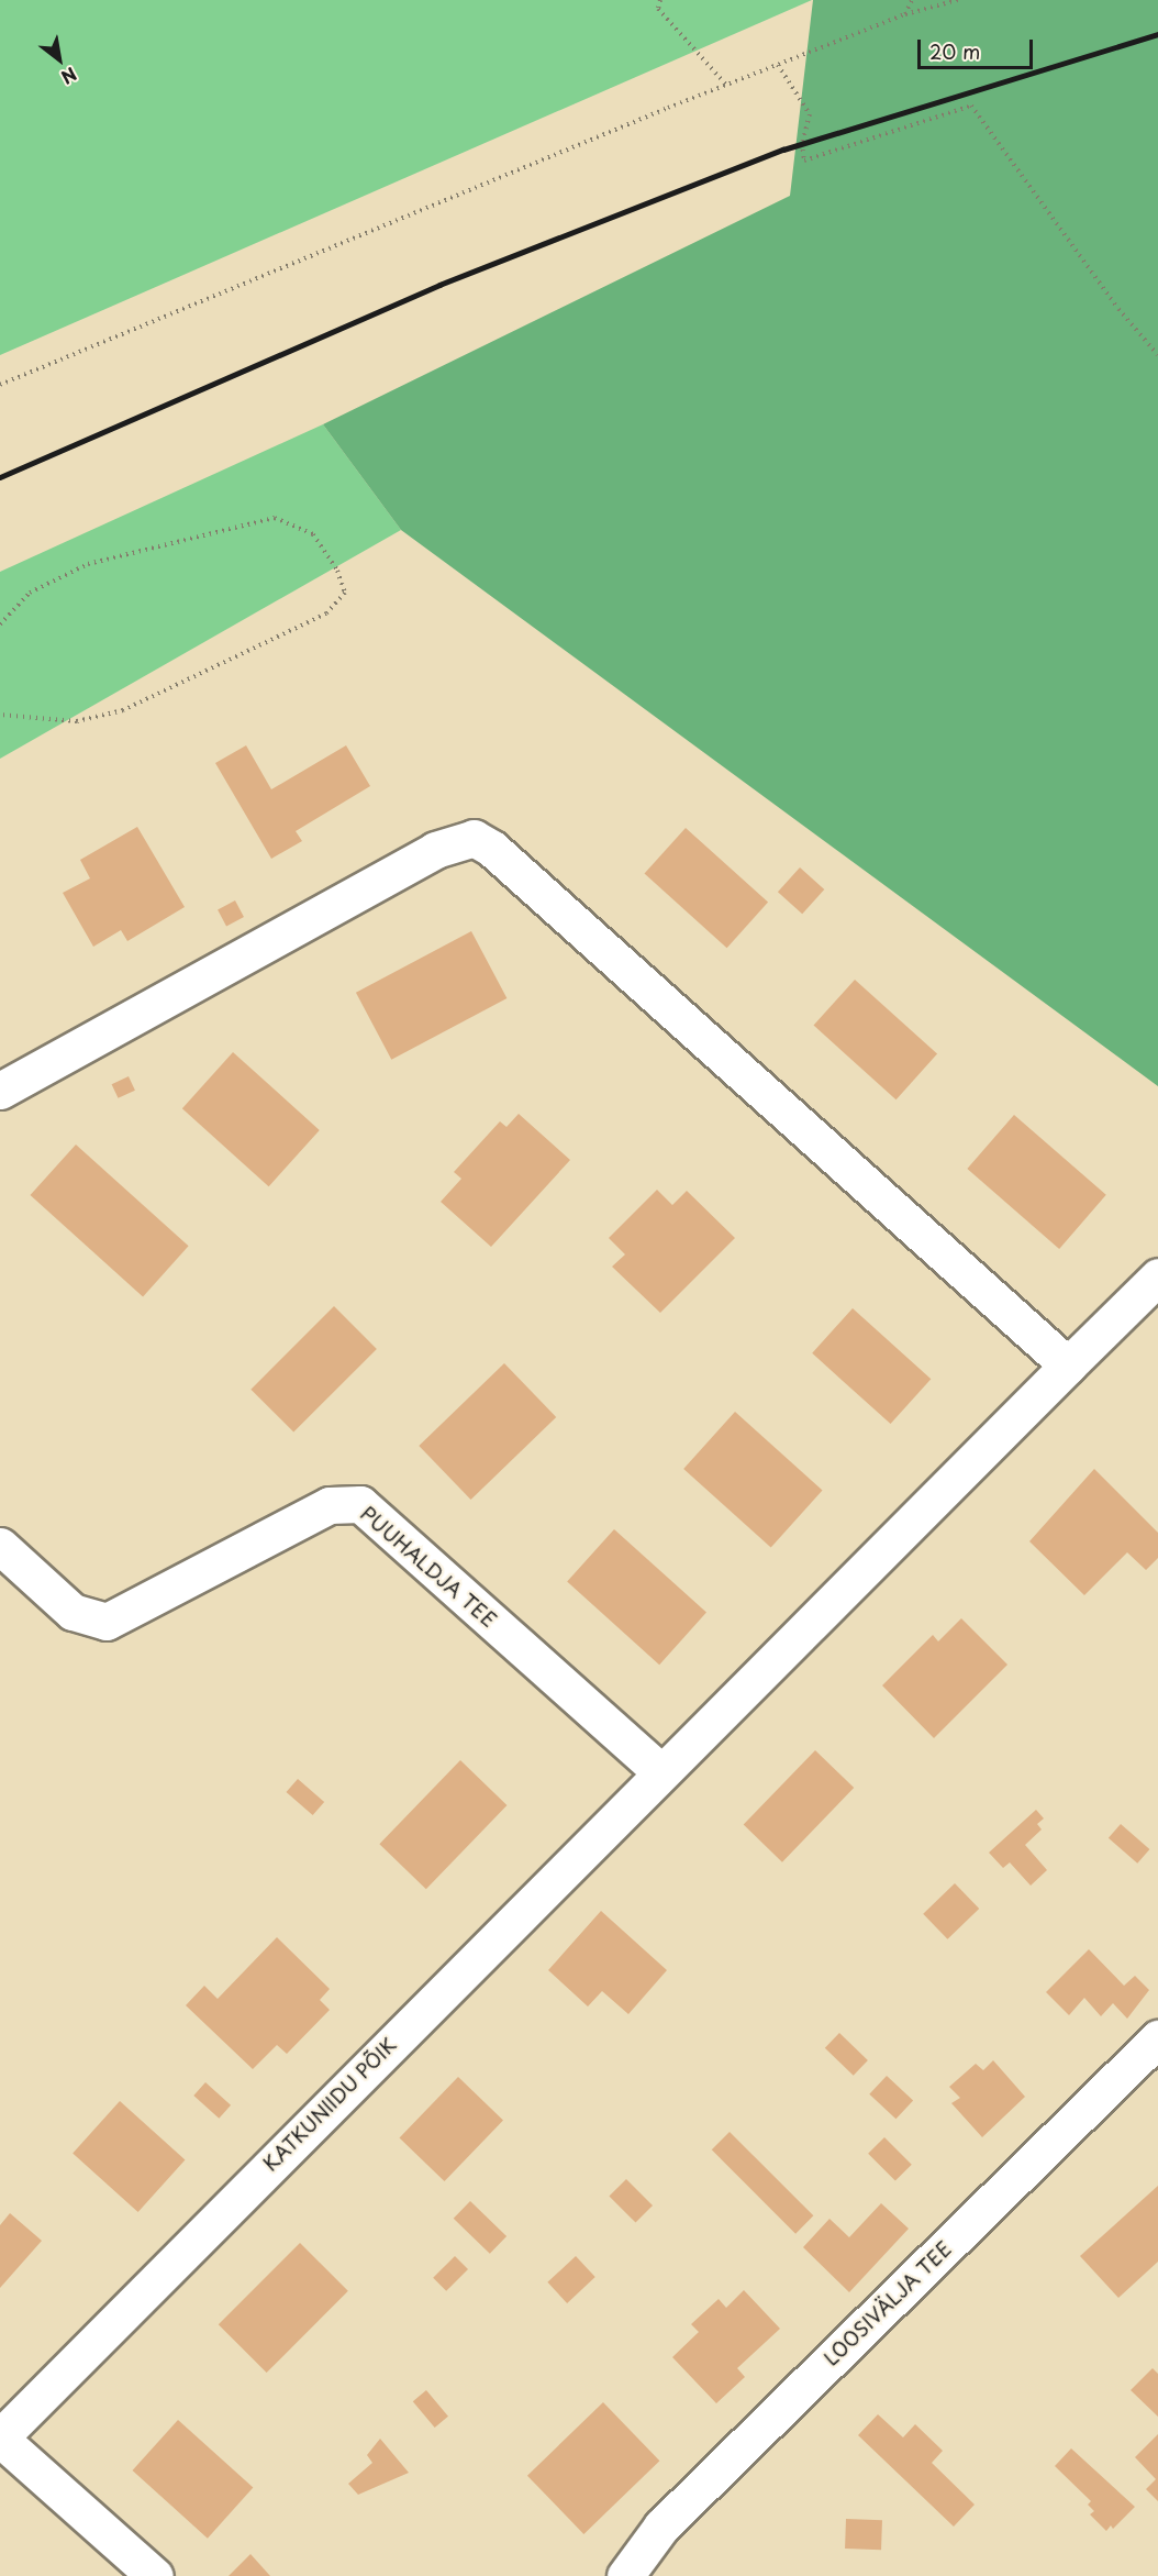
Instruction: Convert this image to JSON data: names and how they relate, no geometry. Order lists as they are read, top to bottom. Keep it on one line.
{"streets":{"street":["PUUHALDJA TEE","KATKUNIIDU PÕIK","LOOSIVÄLJA TEE"]},"crossings":[["PUUHALDJA TEE","KATKUNIIDU PÕIK"]],"scale_bar":"20 m","north":"bottom right"}
